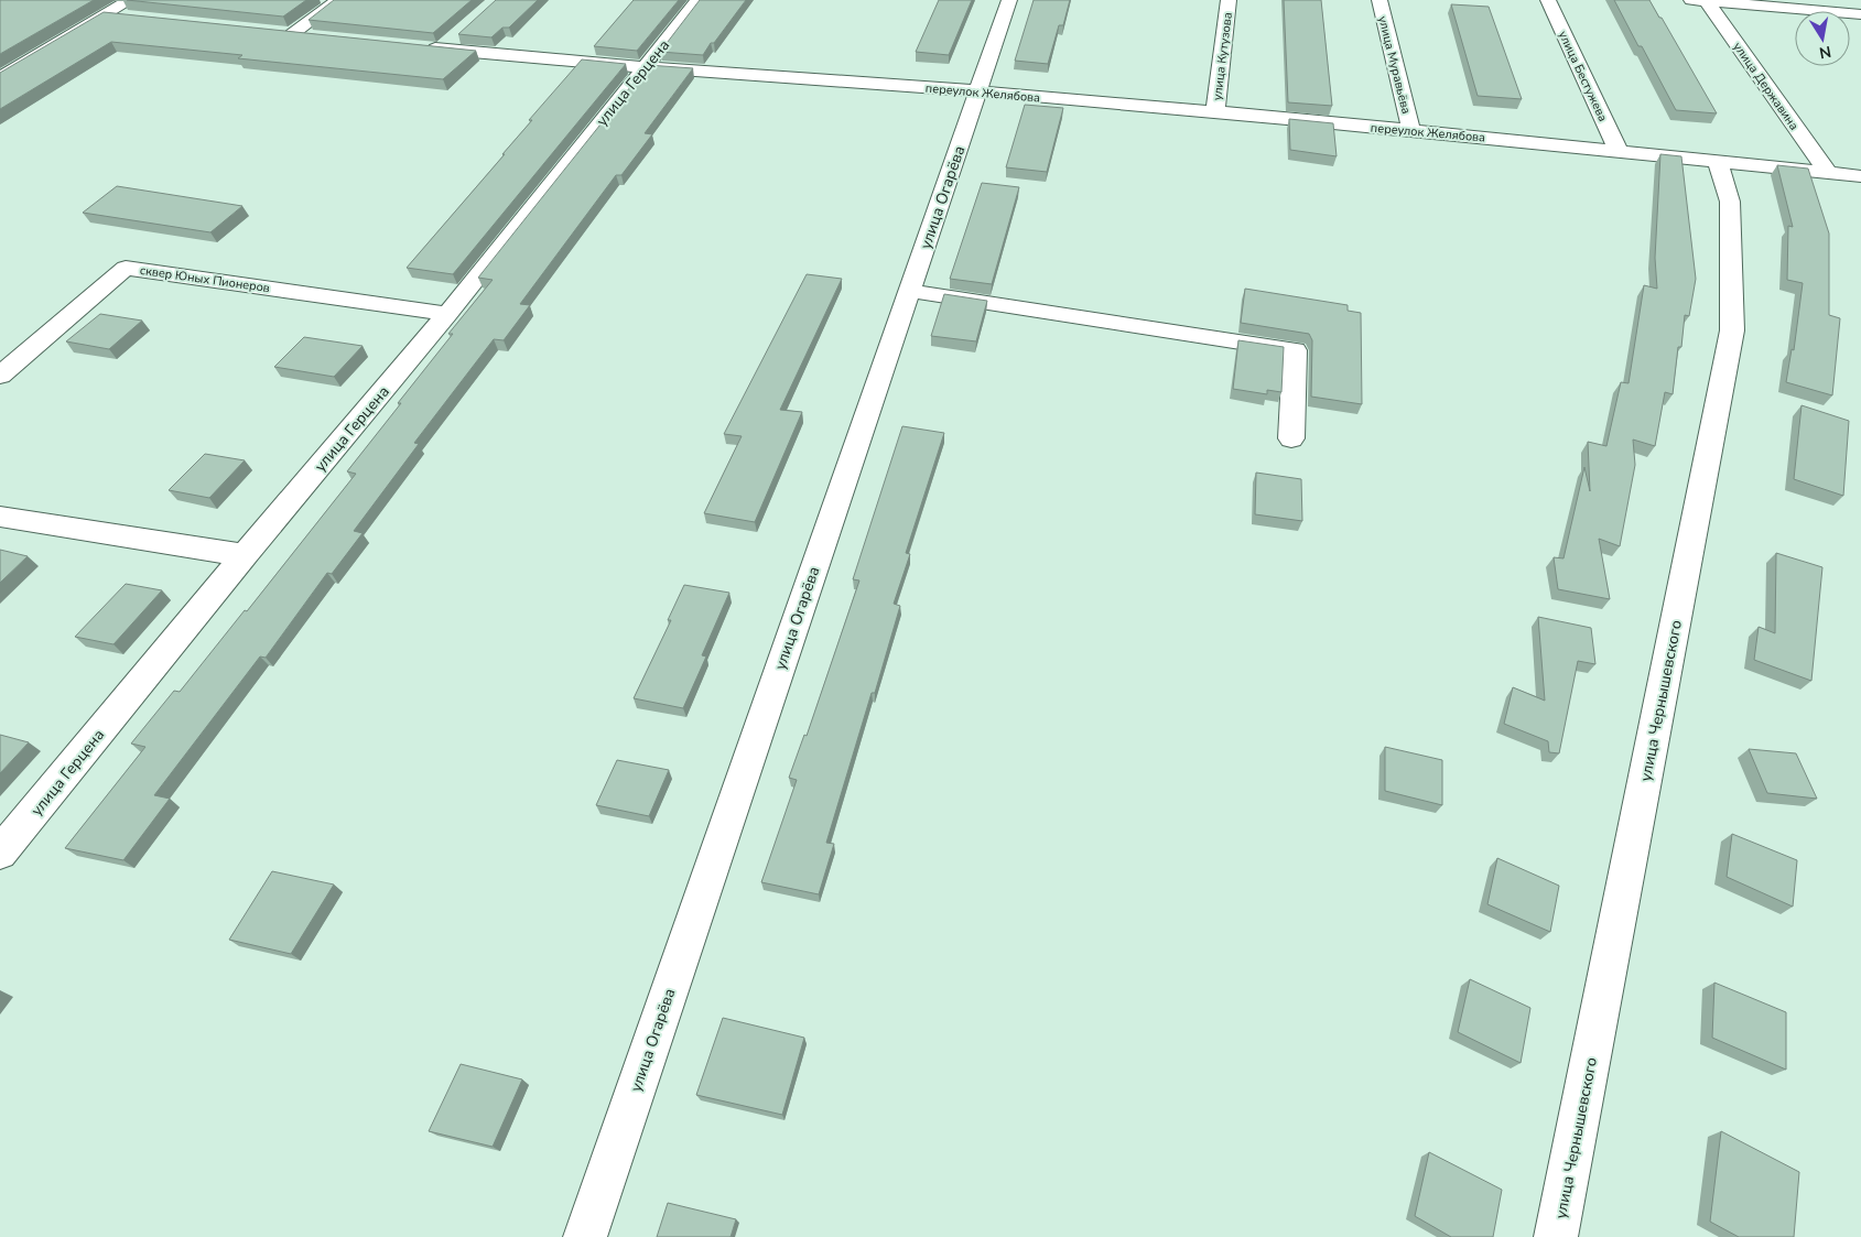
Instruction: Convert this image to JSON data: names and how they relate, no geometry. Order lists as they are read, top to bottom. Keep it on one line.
{"streets":{"street":["улица Кутузова","улица Муравьёва","улица Бестужева","улица Герцена","улица Державина","переулок Желябова","улица Огарёва","сквер Юных Пионеров","улица Чернышевского"]},"crossings":[["улица Кутузова","переулок Желябова"],["улица Муравьёва","переулок Желябова"],["улица Бестужева","переулок Желябова"],["улица Герцена","переулок Желябова"],["улица Герцена","сквер Юных Пионеров"],["улица Державина","переулок Желябова"],["переулок Желябова","улица Огарёва"],["переулок Желябова","улица Чернышевского"]],"north":"bottom"}
